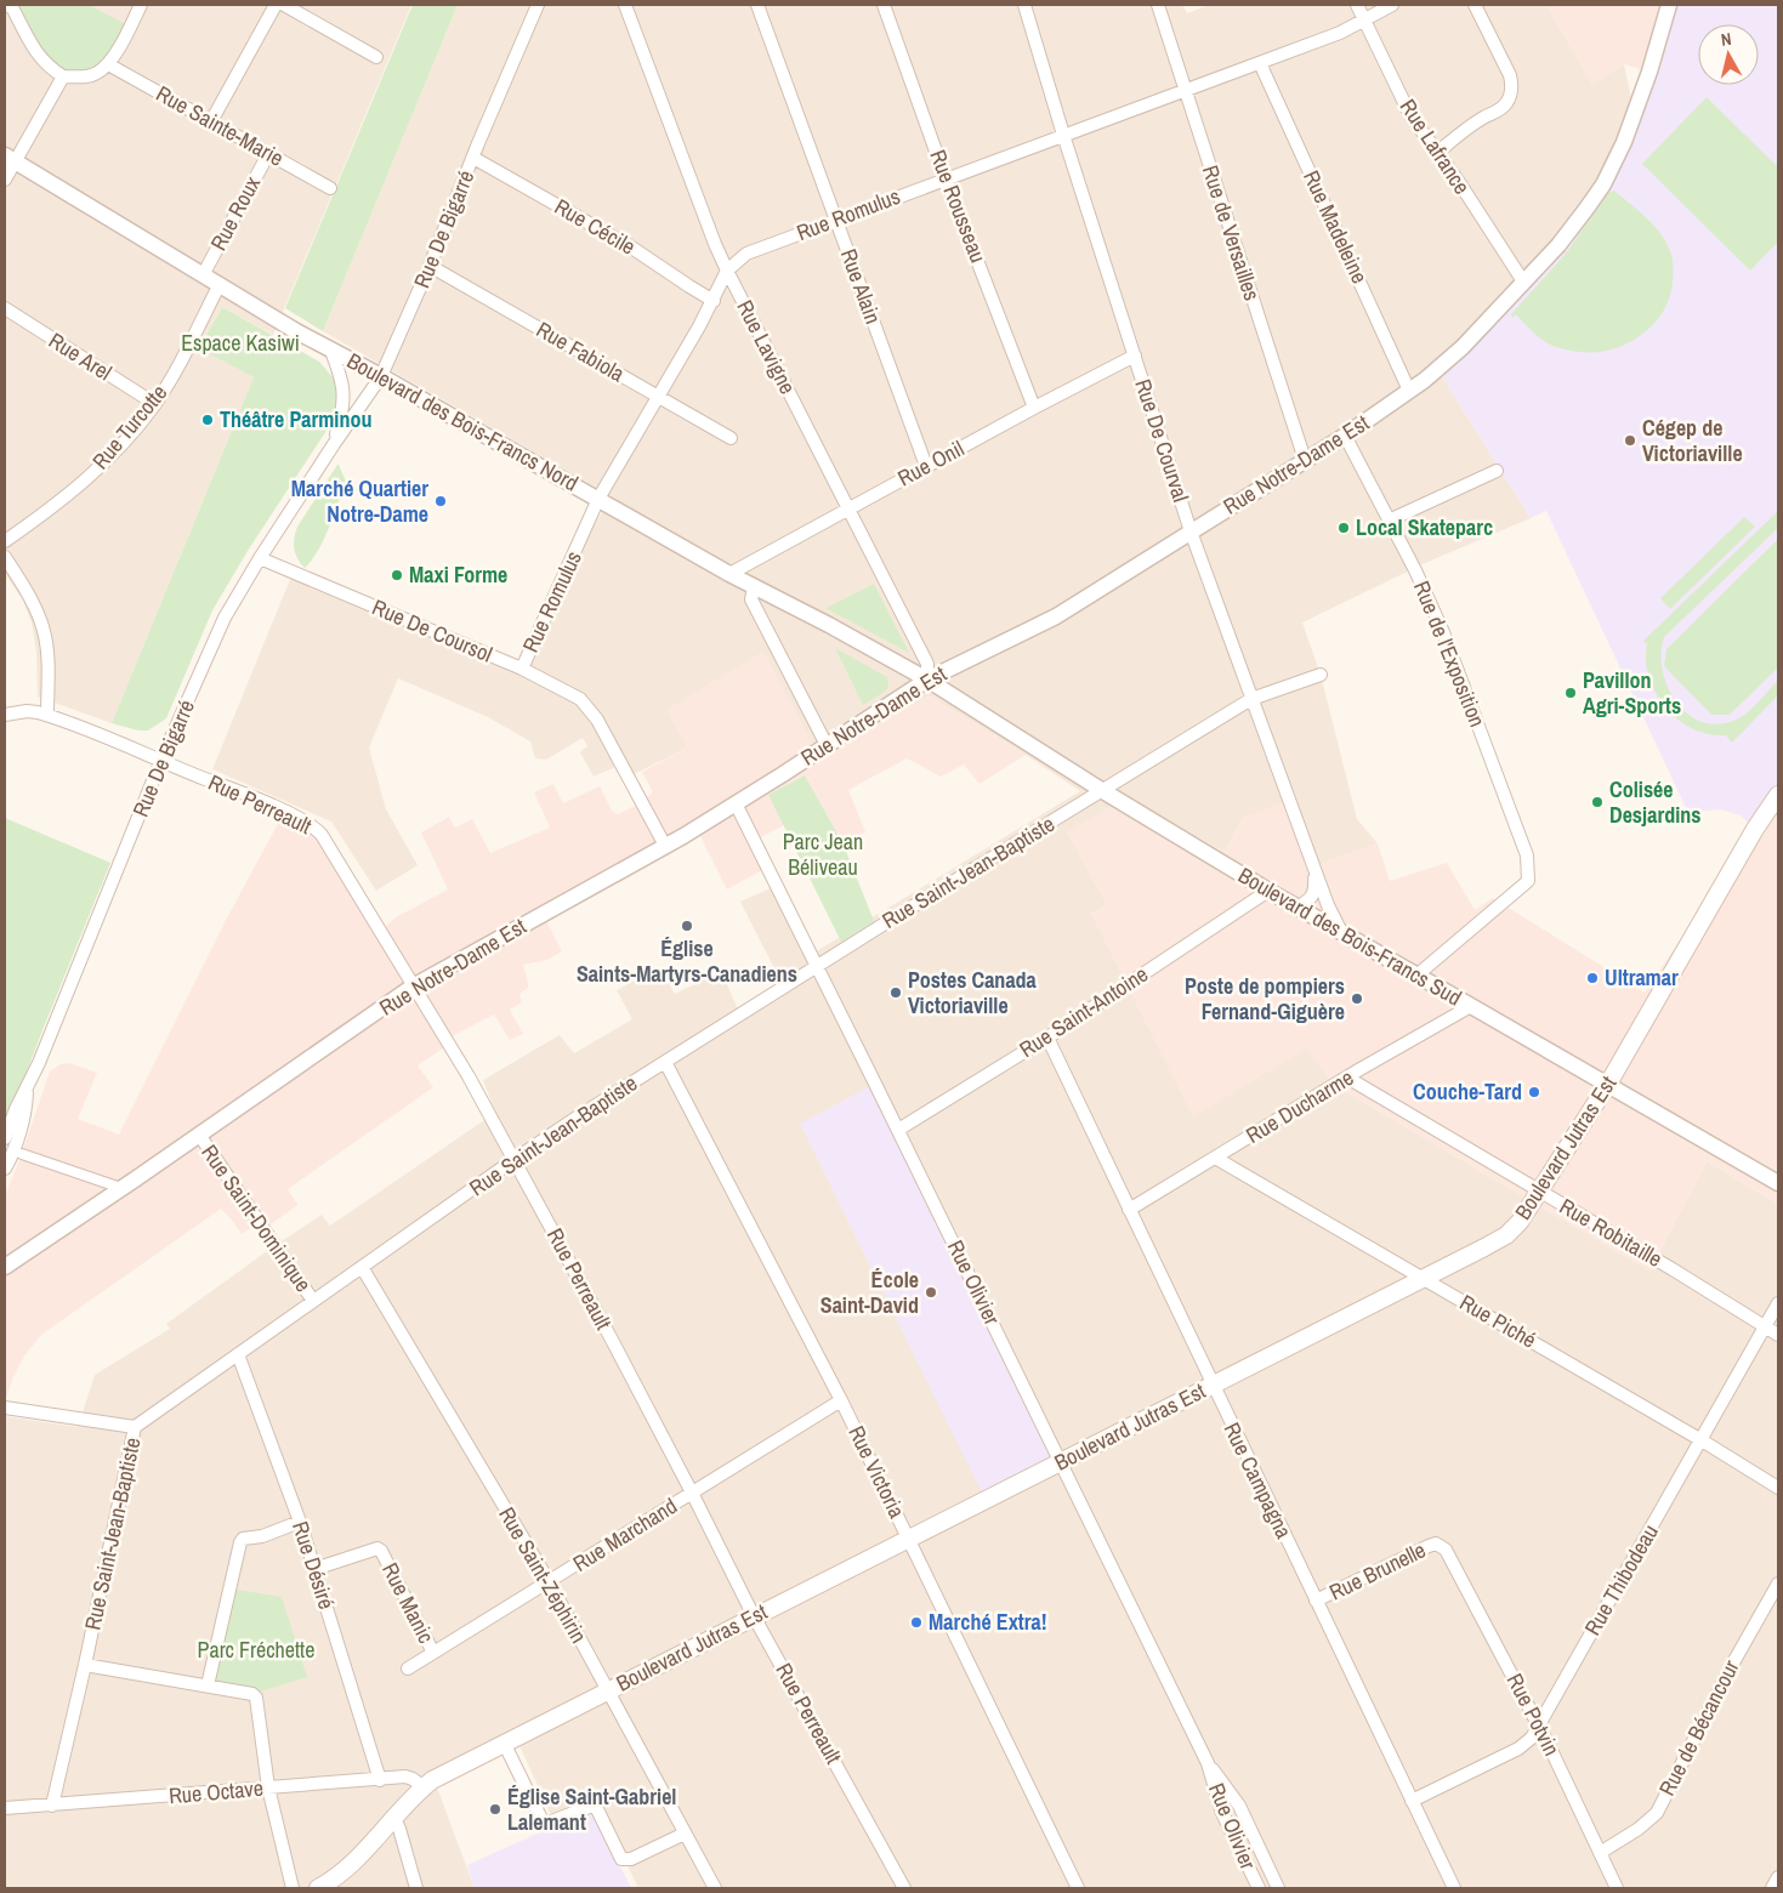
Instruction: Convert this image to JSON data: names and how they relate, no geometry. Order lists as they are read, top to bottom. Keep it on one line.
{"streets":{"main road":["Boulevard Jutras Est"],"street":["Rue Sainte-Marie","Rue Lafrance","Rue Rousseau","Rue Roux","Rue Romulus","Rue Cécile","Rue Madeleine","Rue De Bigarré","Rue de Versailles","Rue Alain","Rue Lavigne","Rue Fabiola","Rue Arel","Boulevard des Bois-Francs Nord","Rue Turcotte","Rue De Courval","Rue Onil","Rue Notre-Dame Est","Rue De Coursol","Rue de l'Exposition","Rue Perreault","Rue Saint-Jean-Baptiste","Boulevard des Bois-Francs Sud","Rue Saint-Antoine","Rue Ducharme","Rue Saint-Dominique","Rue Robitaille","Rue Olivier","Rue Piché","Rue Victoria","Rue Campagna","Rue Marchand","Rue Désiré","Rue Brunelle","Rue Saint-Zéphirin","Rue Thibodeau","Rue Manic","Rue Potvin","Rue de Bécancour","Rue Octave"]},"crossings":[["Rue Sainte-Marie","Rue Roux"],["Rue Lafrance","Rue Romulus"],["Rue Lafrance","Rue Notre-Dame Est"],["Rue Rousseau","Rue Romulus"],["Rue Rousseau","Rue Onil"],["Rue Roux","Boulevard des Bois-Francs Nord"],["Rue Romulus","Rue Cécile"],["Rue Romulus","Rue Madeleine"],["Rue Romulus","Rue de Versailles"],["Rue Romulus","Rue Alain"],["Rue Romulus","Rue Lavigne"],["Rue Romulus","Rue Fabiola"],["Rue Romulus","Boulevard des Bois-Francs Nord"],["Rue Romulus","Rue De Courval"],["Rue Romulus","Rue De Coursol"],["Rue Cécile","Rue De Bigarré"],["Rue Madeleine","Rue Notre-Dame Est"],["Rue De Bigarré","Rue Fabiola"],["Rue De Bigarré","Boulevard des Bois-Francs Nord"],["Rue De Bigarré","Rue De Coursol"],["Rue De Bigarré","Rue Perreault"],["Rue de Versailles","Rue Notre-Dame Est"],["Rue Alain","Rue Onil"],["Rue Lavigne","Boulevard des Bois-Francs Nord"],["Rue Lavigne","Rue Onil"],["Rue Lavigne","Rue Notre-Dame Est"],["Rue Lavigne","Boulevard des Bois-Francs Sud"],["Rue Arel","Rue Turcotte"],["Boulevard des Bois-Francs Nord","Rue Turcotte"],["Boulevard des Bois-Francs Nord","Rue Onil"],["Boulevard des Bois-Francs Nord","Rue Notre-Dame Est"],["Boulevard des Bois-Francs Nord","Boulevard des Bois-Francs Sud"],["Rue De Courval","Rue Onil"],["Rue De Courval","Rue Notre-Dame Est"],["Rue De Courval","Rue Saint-Jean-Baptiste"],["Rue De Courval","Boulevard des Bois-Francs Sud"],["Rue Notre-Dame Est","Rue De Coursol"],["Rue Notre-Dame Est","Rue de l'Exposition"],["Rue Notre-Dame Est","Rue Perreault"],["Rue Notre-Dame Est","Boulevard des Bois-Francs Sud"],["Rue Notre-Dame Est","Rue Saint-Dominique"],["Rue Notre-Dame Est","Rue Olivier"],["Rue de l'Exposition","Boulevard des Bois-Francs Sud"],["Rue Perreault","Rue Saint-Jean-Baptiste"],["Rue Perreault","Boulevard Jutras Est"],["Rue Perreault","Rue Marchand"],["Rue Saint-Jean-Baptiste","Boulevard des Bois-Francs Sud"],["Rue Saint-Jean-Baptiste","Rue Saint-Dominique"],["Rue Saint-Jean-Baptiste","Rue Olivier"],["Rue Saint-Jean-Baptiste","Rue Victoria"],["Rue Saint-Jean-Baptiste","Rue Désiré"],["Rue Saint-Jean-Baptiste","Rue Saint-Zéphirin"],["Rue Saint-Jean-Baptiste","Rue Octave"],["Boulevard des Bois-Francs Sud","Rue Saint-Antoine"],["Boulevard des Bois-Francs Sud","Rue Ducharme"],["Boulevard des Bois-Francs Sud","Boulevard Jutras Est"],["Rue Saint-Antoine","Rue Olivier"],["Rue Saint-Antoine","Rue Campagna"],["Rue Ducharme","Rue Robitaille"],["Rue Ducharme","Rue Piché"],["Rue Ducharme","Rue Campagna"],["Boulevard Jutras Est","Rue Robitaille"],["Boulevard Jutras Est","Rue Olivier"],["Boulevard Jutras Est","Rue Piché"],["Boulevard Jutras Est","Rue Victoria"],["Boulevard Jutras Est","Rue Campagna"],["Boulevard Jutras Est","Rue Saint-Zéphirin"],["Boulevard Jutras Est","Rue Octave"],["Rue Robitaille","Rue Thibodeau"],["Rue Piché","Rue Thibodeau"],["Rue Victoria","Rue Marchand"],["Rue Campagna","Rue Brunelle"],["Rue Campagna","Rue Thibodeau"],["Rue Marchand","Rue Saint-Zéphirin"],["Rue Marchand","Rue Manic"],["Rue Désiré","Rue Manic"],["Rue Désiré","Rue Octave"],["Rue Brunelle","Rue Potvin"],["Rue Thibodeau","Rue Potvin"],["Rue Potvin","Rue de Bécancour"]],"parks":["Espace Kasiwi","Parc Jean Béliveau","Parc Fréchette"],"places":["Théâtre Parminou","Cégep de Victoriaville","Marché Quartier Notre-Dame","Local Skateparc","Maxi Forme","Pavillon Agri-Sports","Colisée Desjardins","Église Saints-Martyrs-Canadiens","Ultramar","Postes Canada Victoriaville","Poste de pompiers Fernand-Giguère","Couche-Tard","École Saint-David","Marché Extra!","Église Saint-Gabriel Lalemant"],"north":"top"}
